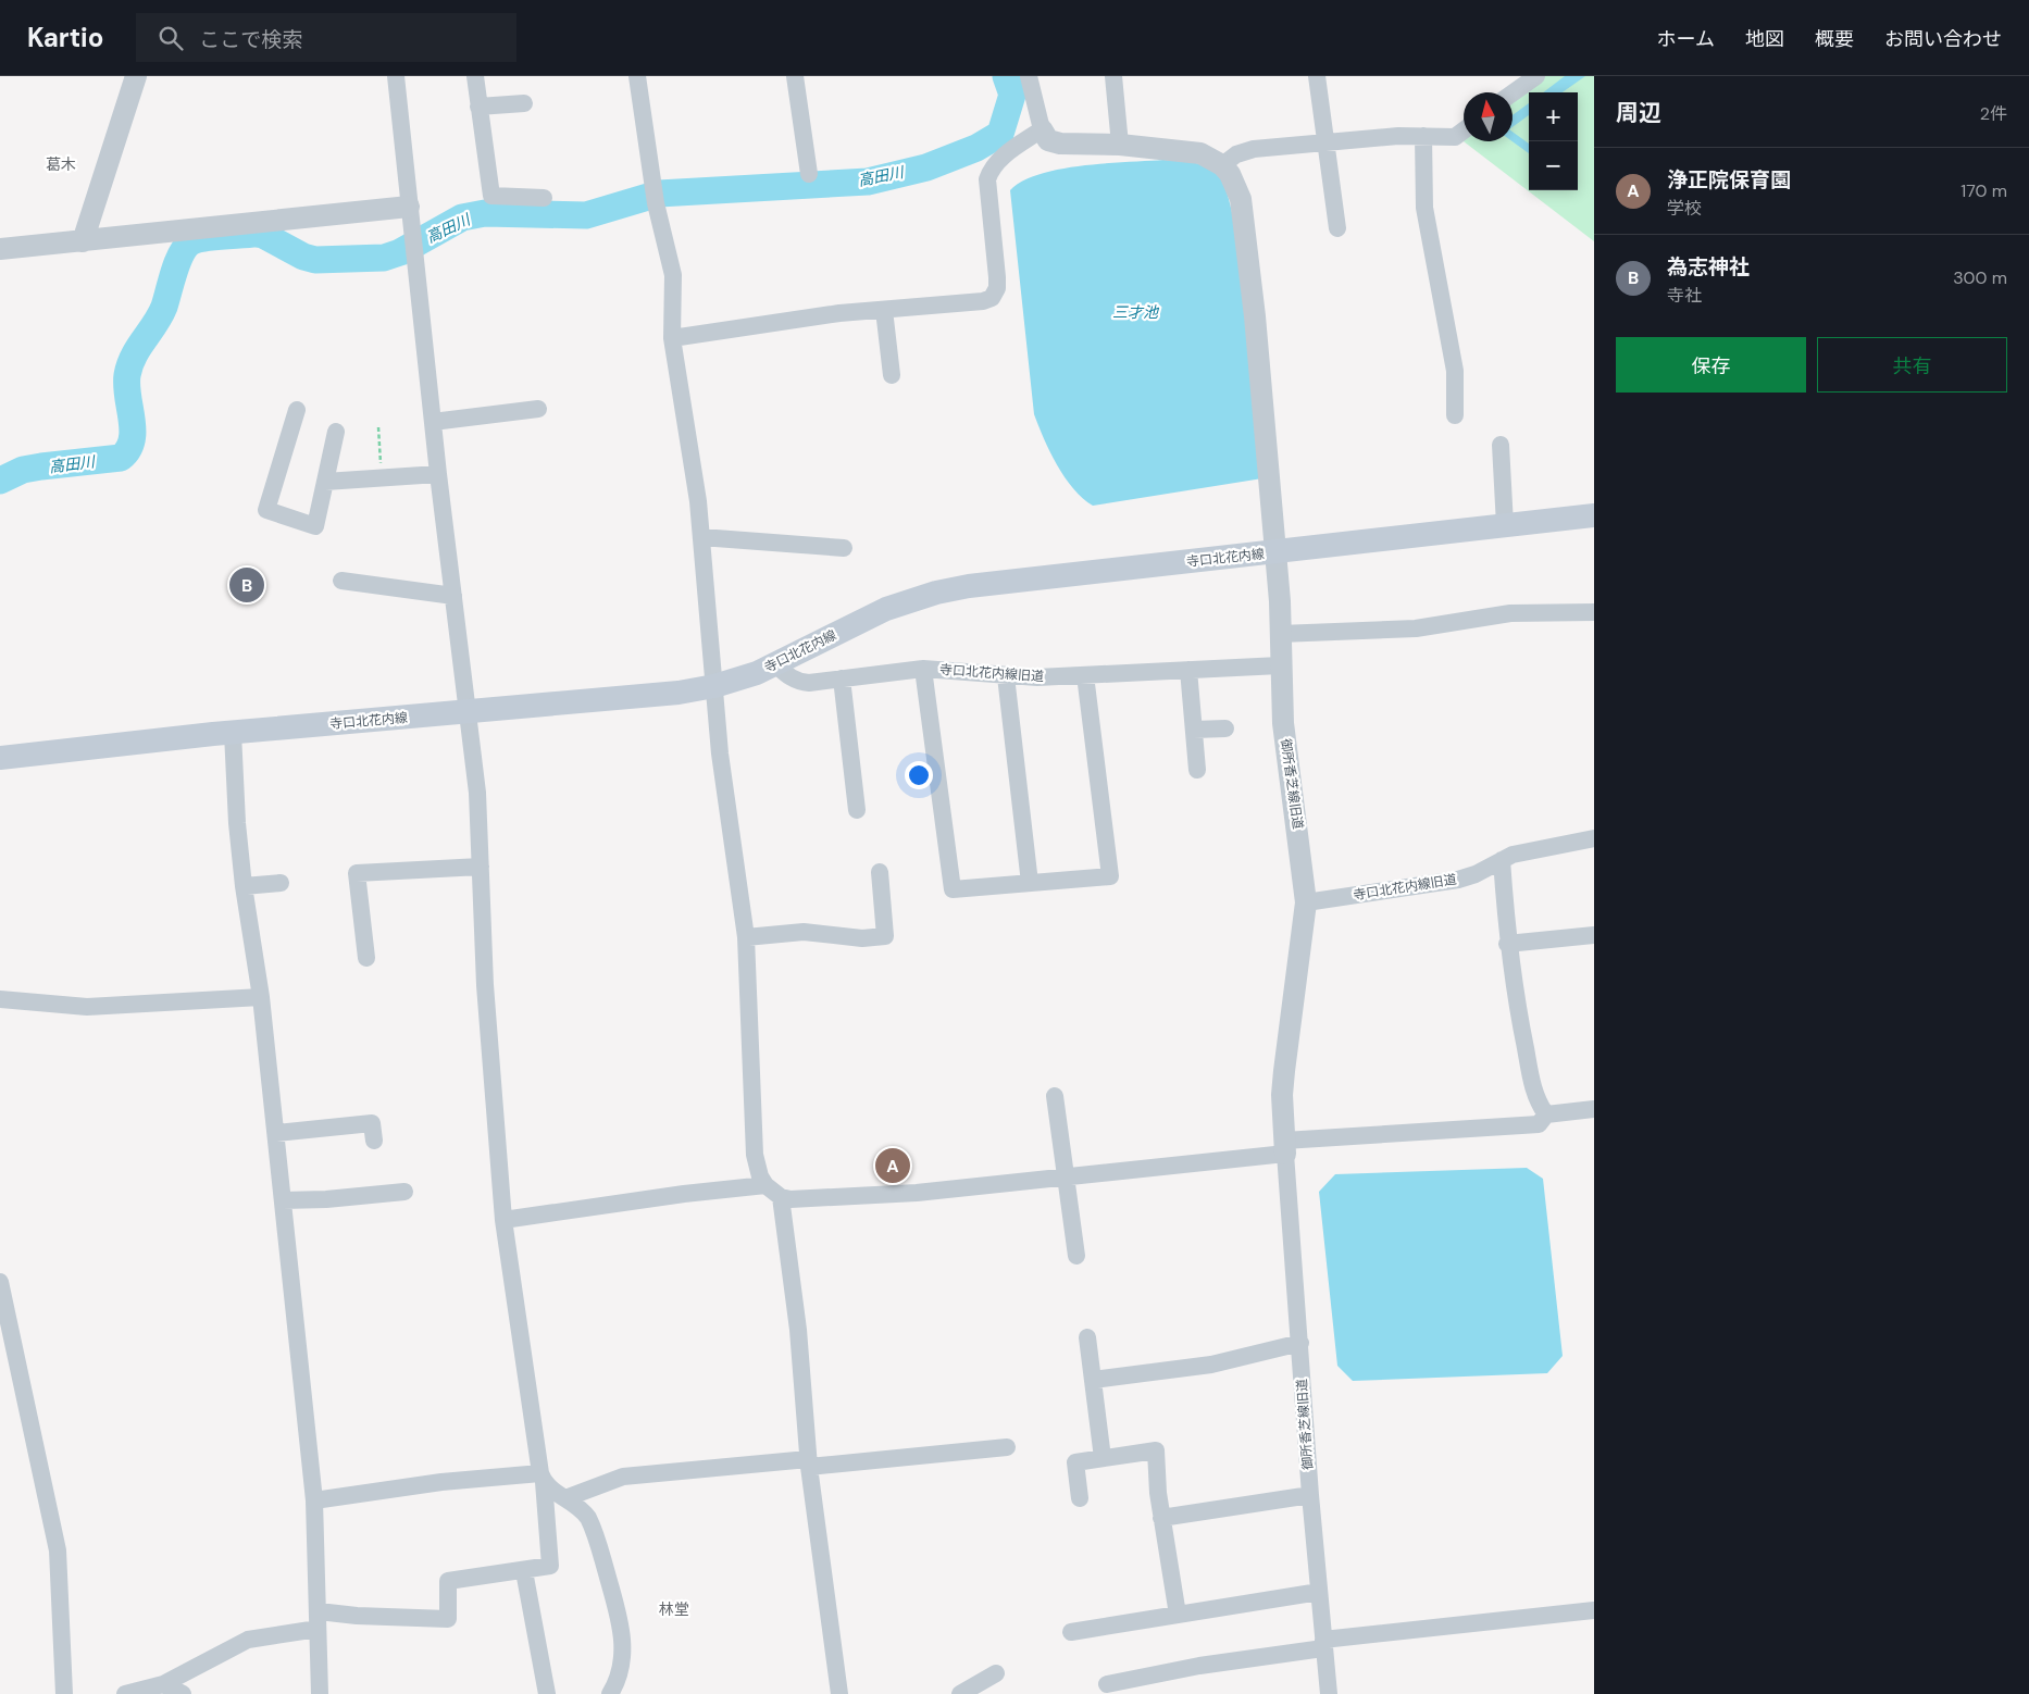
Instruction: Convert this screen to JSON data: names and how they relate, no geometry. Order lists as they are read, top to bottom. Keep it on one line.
{"streets":{"main road":["寺口北花内線"],"street":["寺口北花内線旧道","御所香芝線旧道"]},"crossings":[["寺口北花内線","寺口北花内線旧道"],["寺口北花内線","御所香芝線旧道"],["寺口北花内線旧道","御所香芝線旧道"]],"districts":["葛木","林堂"],"water":["高田川","三才池"],"north":"top","page":{"header":"Kartio","search":"ここで検索","nav":["ホーム","地図","概要","お問い合わせ"],"heading":["周辺","2件"],"map_buttons":["+","−"],"list":[{"mark":"A","name":"浄正院保育園","note":"学校","value":"170 m"},{"mark":"B","name":"為志神社","note":"寺社","value":"300 m"}],"buttons":["保存","共有"],"pins":["B","A"]}}
